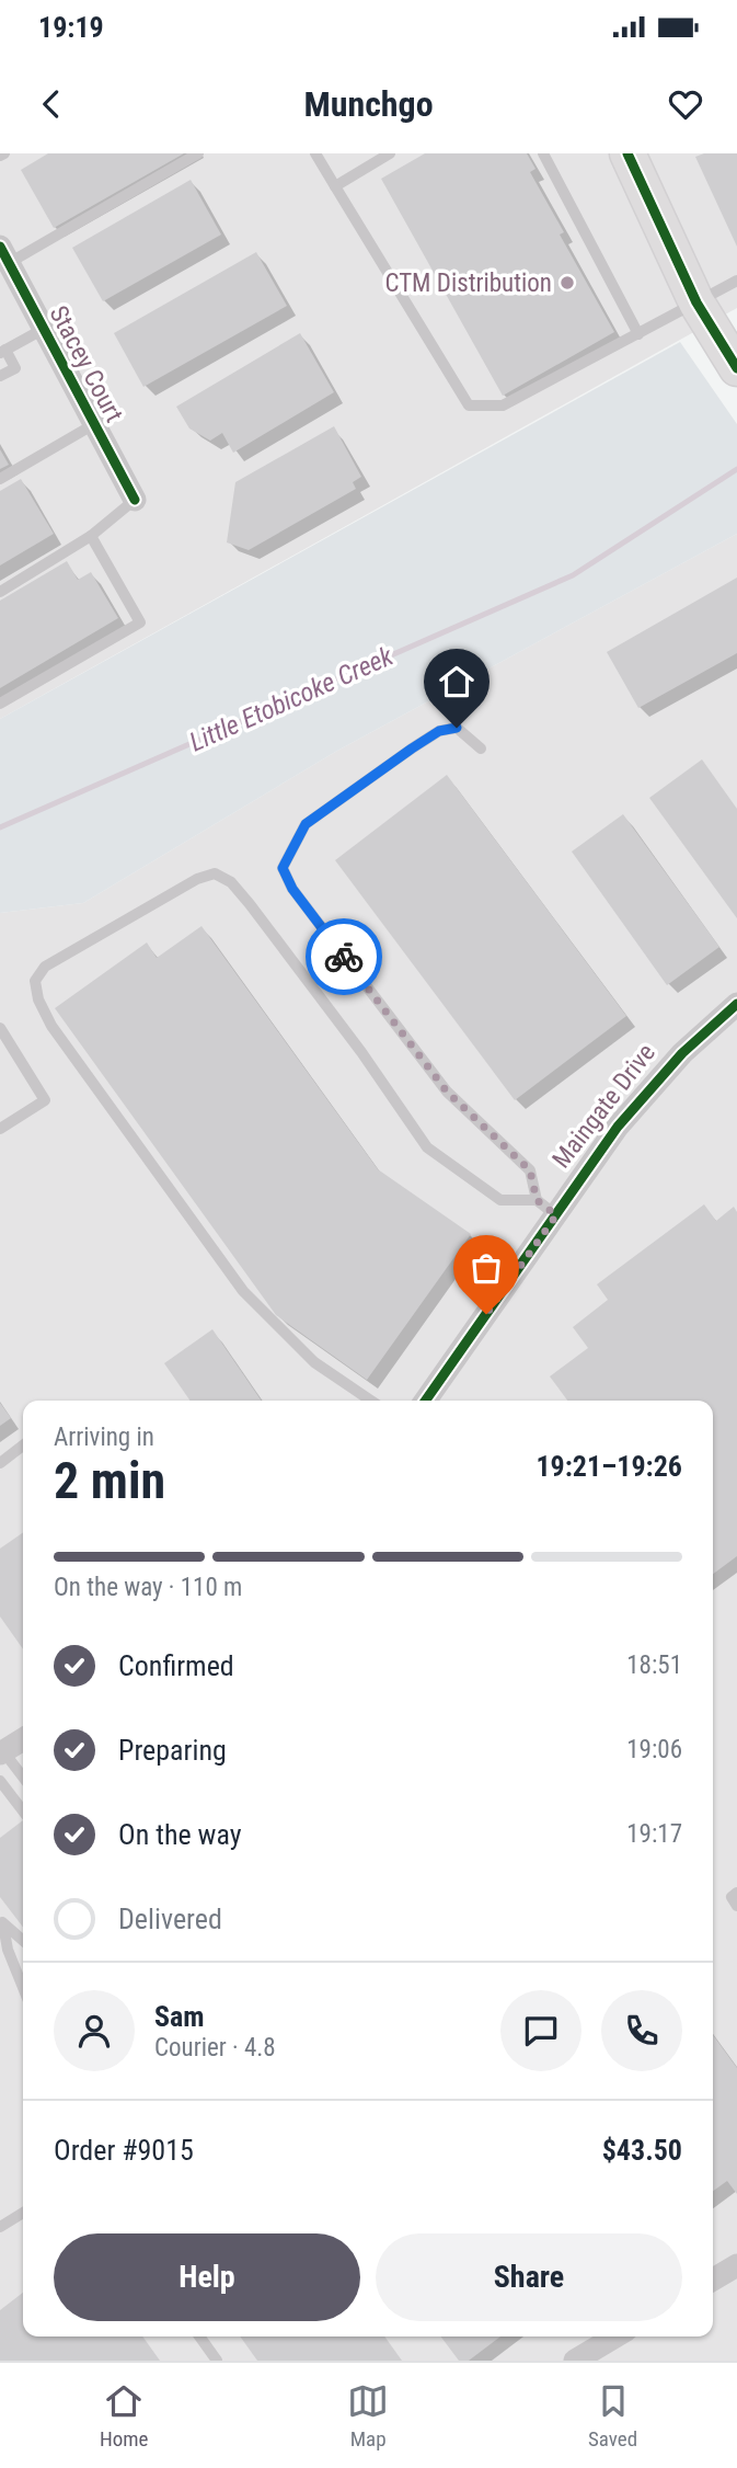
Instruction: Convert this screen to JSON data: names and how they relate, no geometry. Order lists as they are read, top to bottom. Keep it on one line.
{"streets":{"street":["Stacey Court","Maingate Drive"]},"water":["Little Etobicoke Creek"],"places":["CTM Distribution"],"page":{"status":"19:19","header":"Munchgo","heading":["2 min","Arriving in","19:21–19:26"],"panel":["Sam","Courier · 4.8","Order #9015","$43.50"],"bar":"On the way · 110 m","list":[["Confirmed","18:51"],["Preparing","19:06"],["On the way","19:17"],"Delivered"],"buttons":["Help","Share"],"tabs":["Home","Map","Saved"]}}
